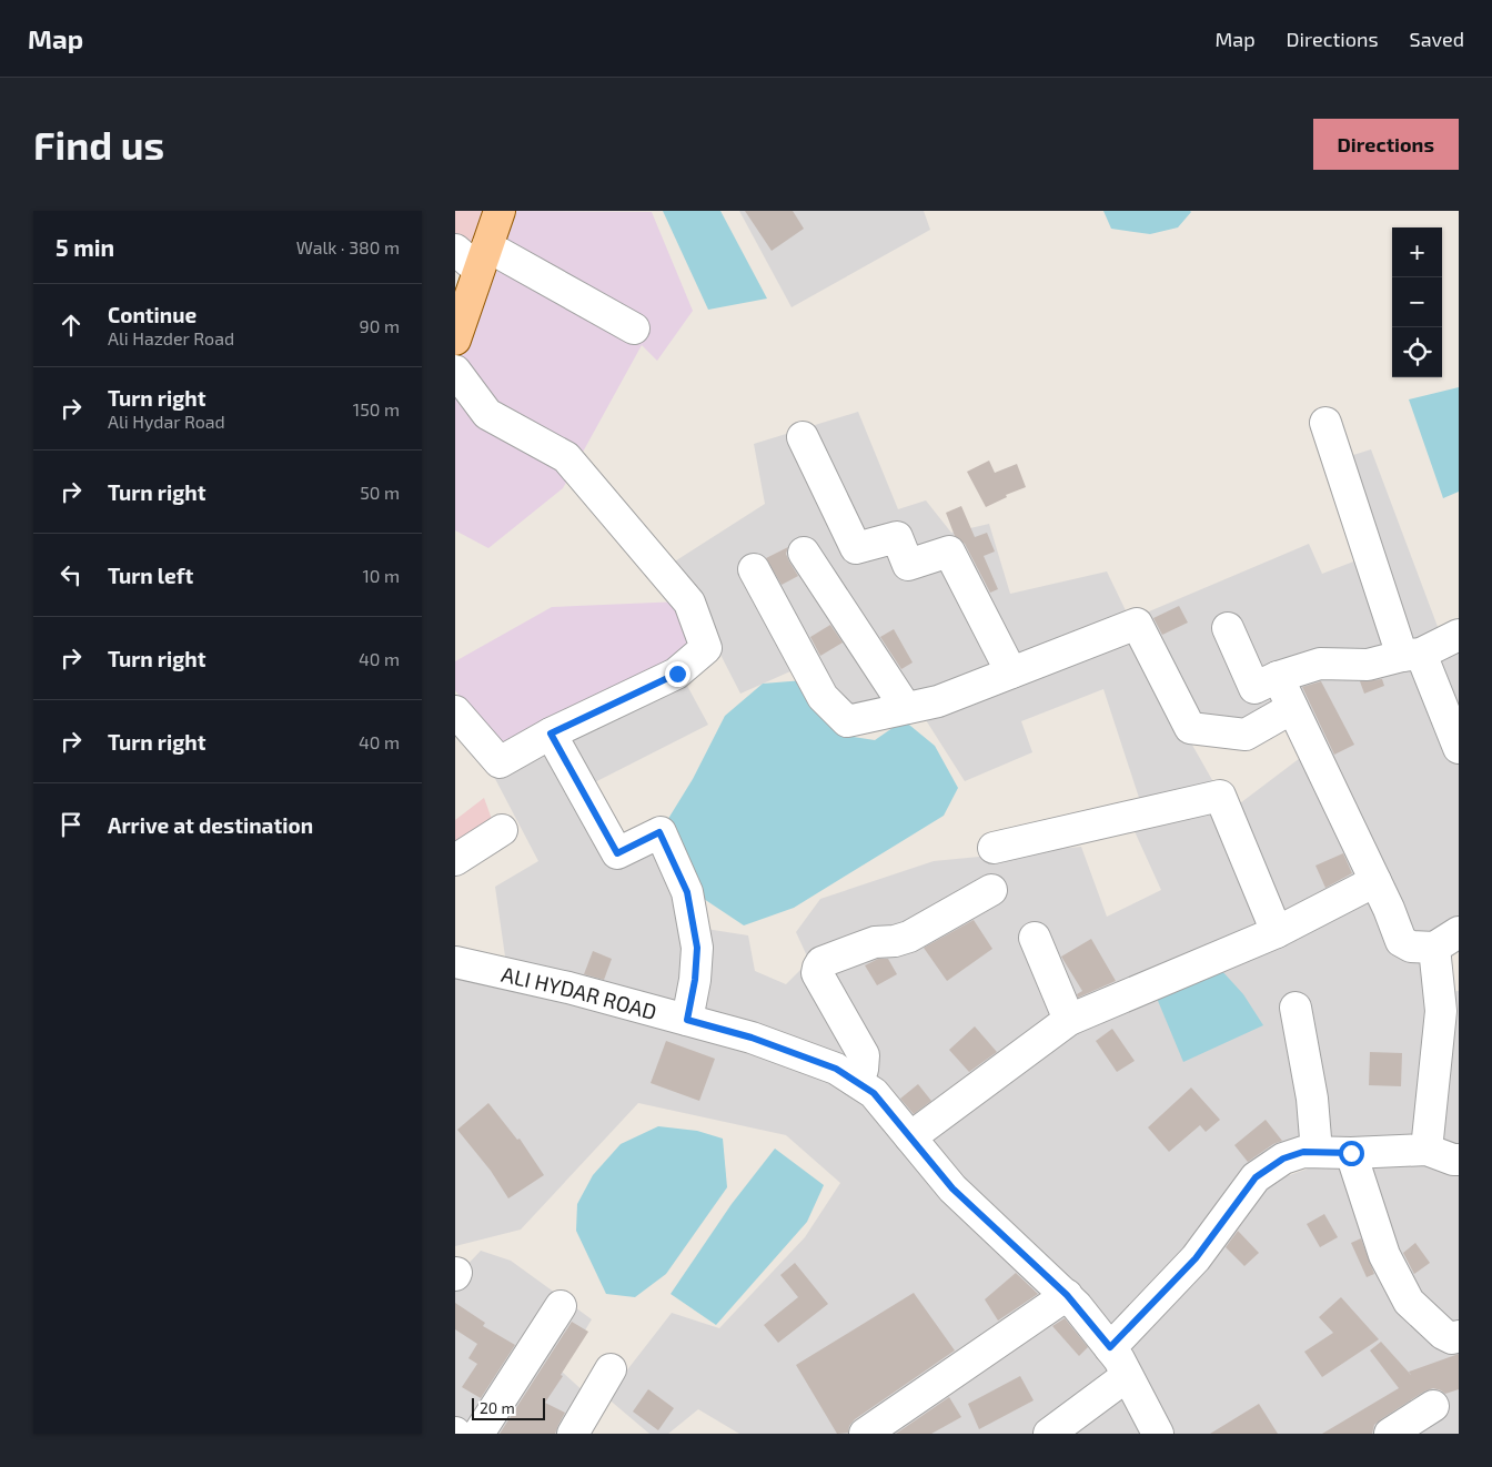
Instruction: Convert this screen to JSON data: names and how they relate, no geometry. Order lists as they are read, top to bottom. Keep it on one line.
{"streets":{"street":["ALI HYDAR ROAD"]},"scale_bar":"20 m","page":{"header":"Map","nav":["Map","Directions","Saved"],"buttons":"Directions","title":"Find us","heading":["5 min","Walk · 380 m"],"map_buttons":["+","−"],"list":[["Continue","Ali Hazder Road","90 m"],["Turn right","Ali Hydar Road","150 m"],["Turn right","50 m"],["Turn left","10 m"],["Turn right","40 m"],["Turn right","40 m"],"Arrive at destination"],"scale":"20 m"}}
